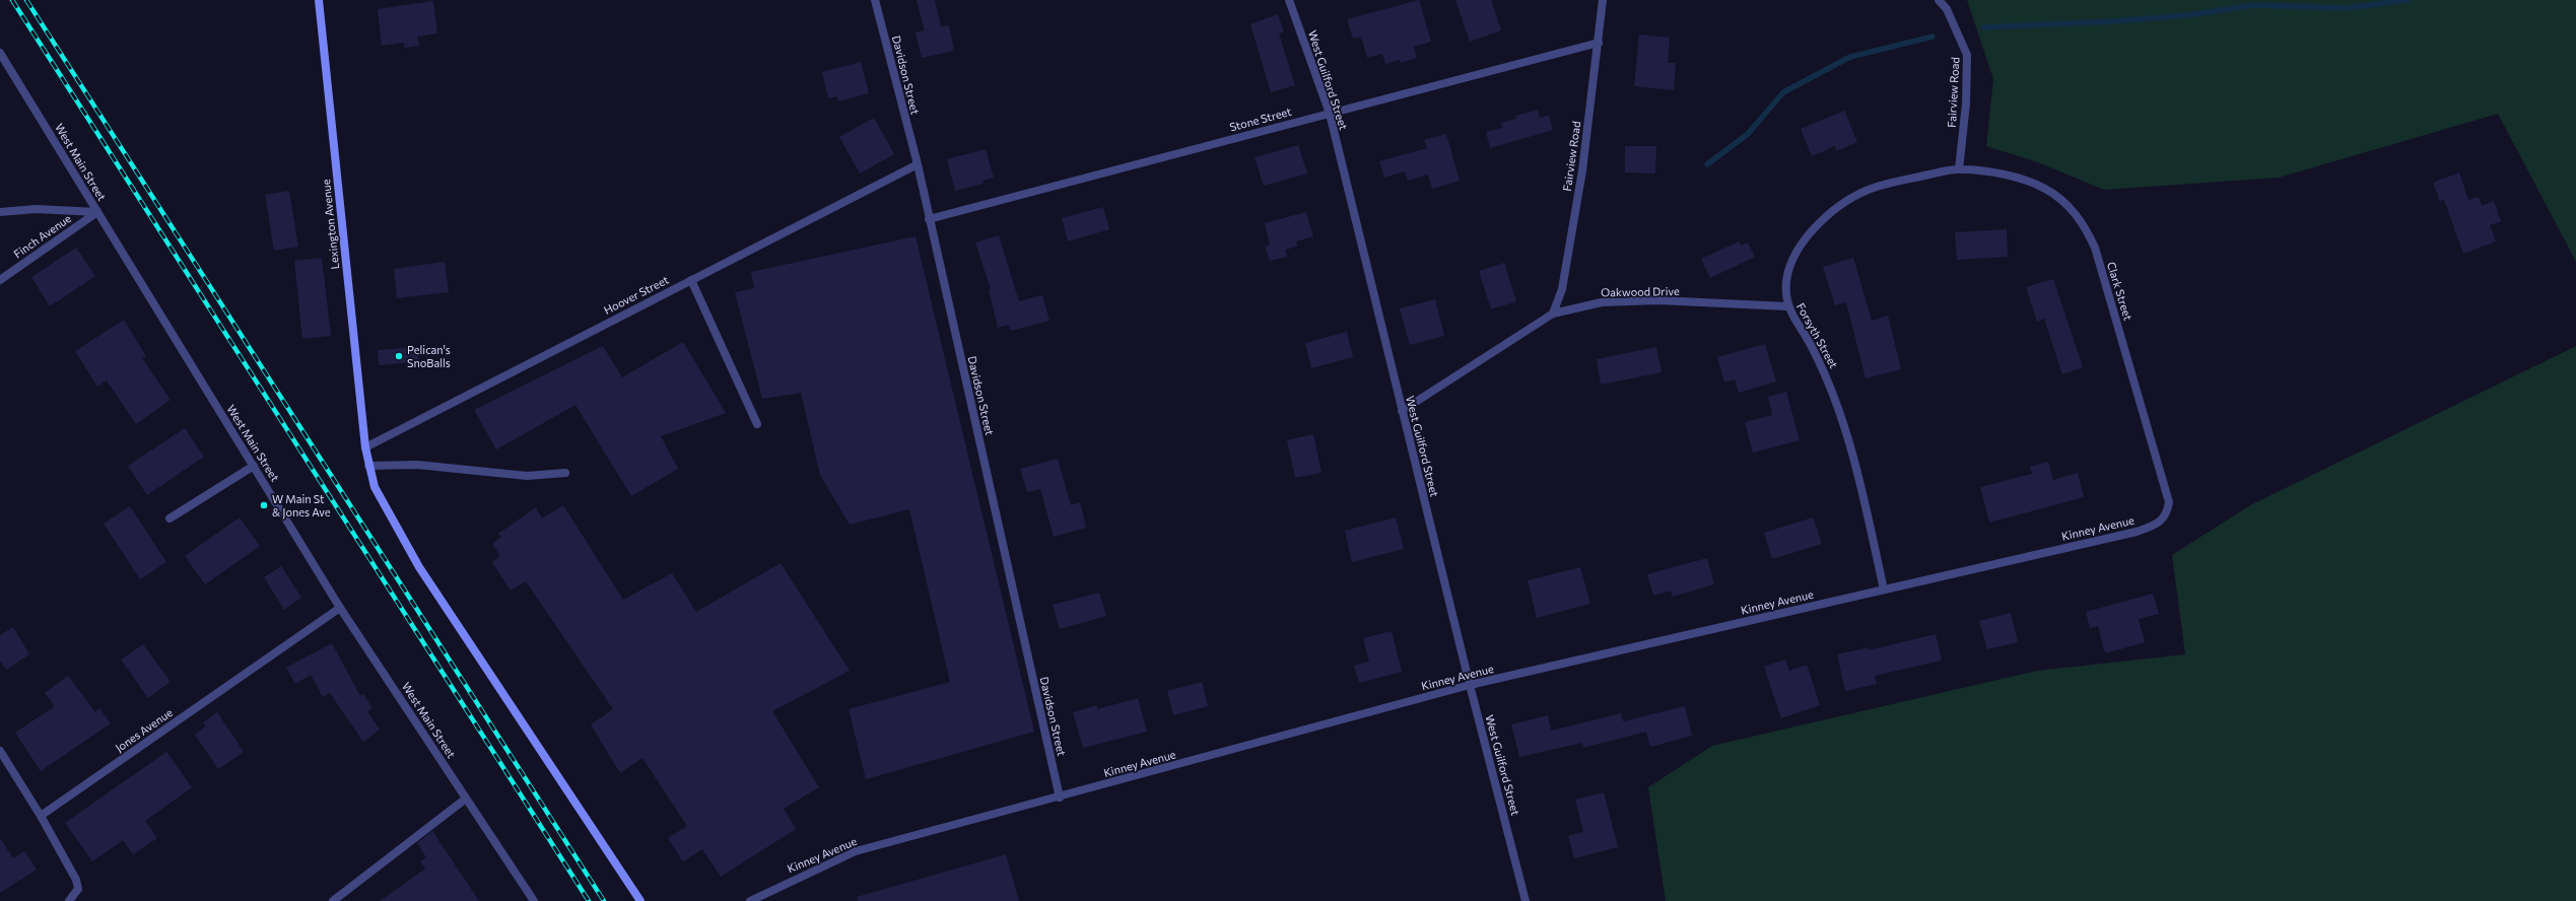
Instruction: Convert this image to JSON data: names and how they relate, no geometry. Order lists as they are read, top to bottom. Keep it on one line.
{"streets":{"main road":["Lexington Avenue"],"street":["Davidson Street","West Guilford Street","Fairview Road","Stone Street","West Main Street","Finch Avenue","Clark Street","Oakwood Drive","Hoover Street","Forsyth Street","Kinney Avenue","Jones Avenue"]},"crossings":[["Davidson Street","Stone Street"],["Davidson Street","Hoover Street"],["Davidson Street","Kinney Avenue"],["West Guilford Street","Stone Street"],["West Guilford Street","Oakwood Drive"],["West Guilford Street","Kinney Avenue"],["Fairview Road","Stone Street"],["Fairview Road","Clark Street"],["Fairview Road","Oakwood Drive"],["Fairview Road","Forsyth Street"],["West Main Street","Finch Avenue"],["West Main Street","Jones Avenue"],["Lexington Avenue","Hoover Street"],["Clark Street","Forsyth Street"],["Clark Street","Kinney Avenue"],["Oakwood Drive","Forsyth Street"],["Forsyth Street","Kinney Avenue"]],"places":["Pelican's SnoBalls","W Main St & Jones Ave"]}
